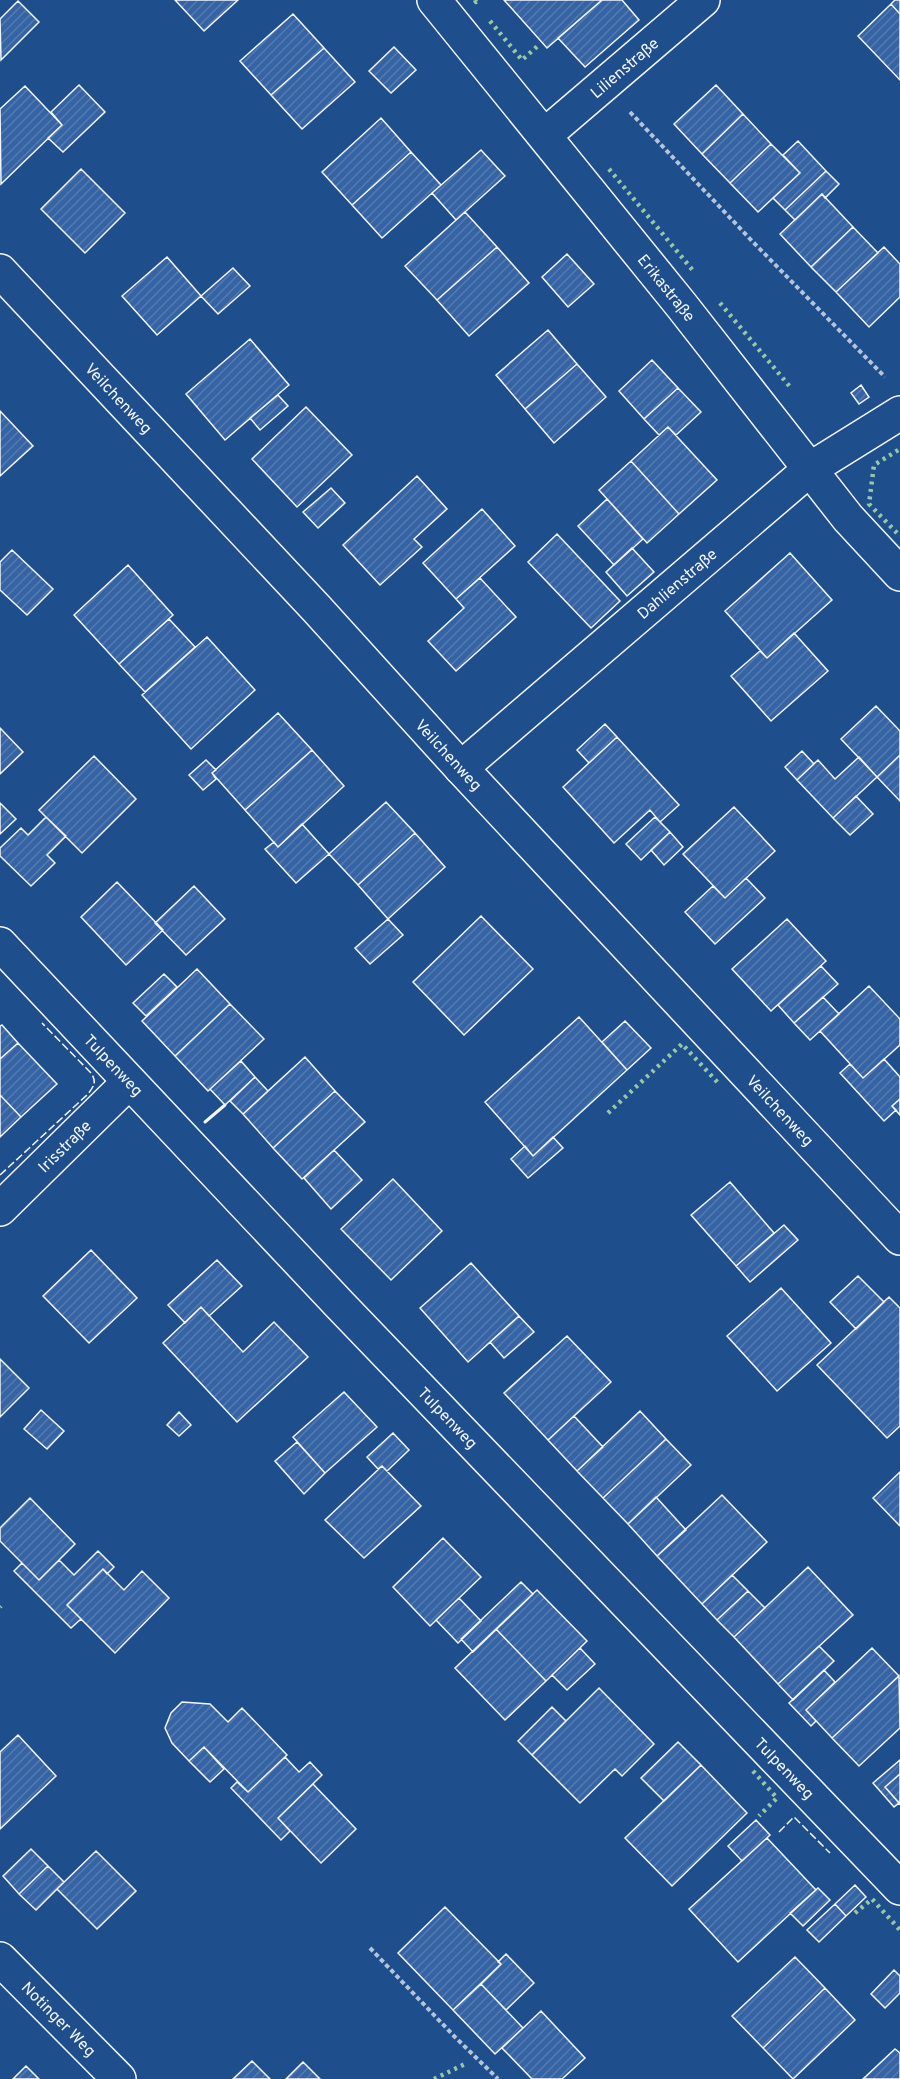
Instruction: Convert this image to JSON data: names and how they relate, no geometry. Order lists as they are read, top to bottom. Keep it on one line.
{"streets":{"street":["Lilienstraße","Erikastraße","Veilchenweg","Dahlienstraße","Tulpenweg","Irisstraße","Notinger Weg"]},"crossings":[["Lilienstraße","Erikastraße"],["Erikastraße","Dahlienstraße"],["Veilchenweg","Dahlienstraße"],["Tulpenweg","Irisstraße"]]}
